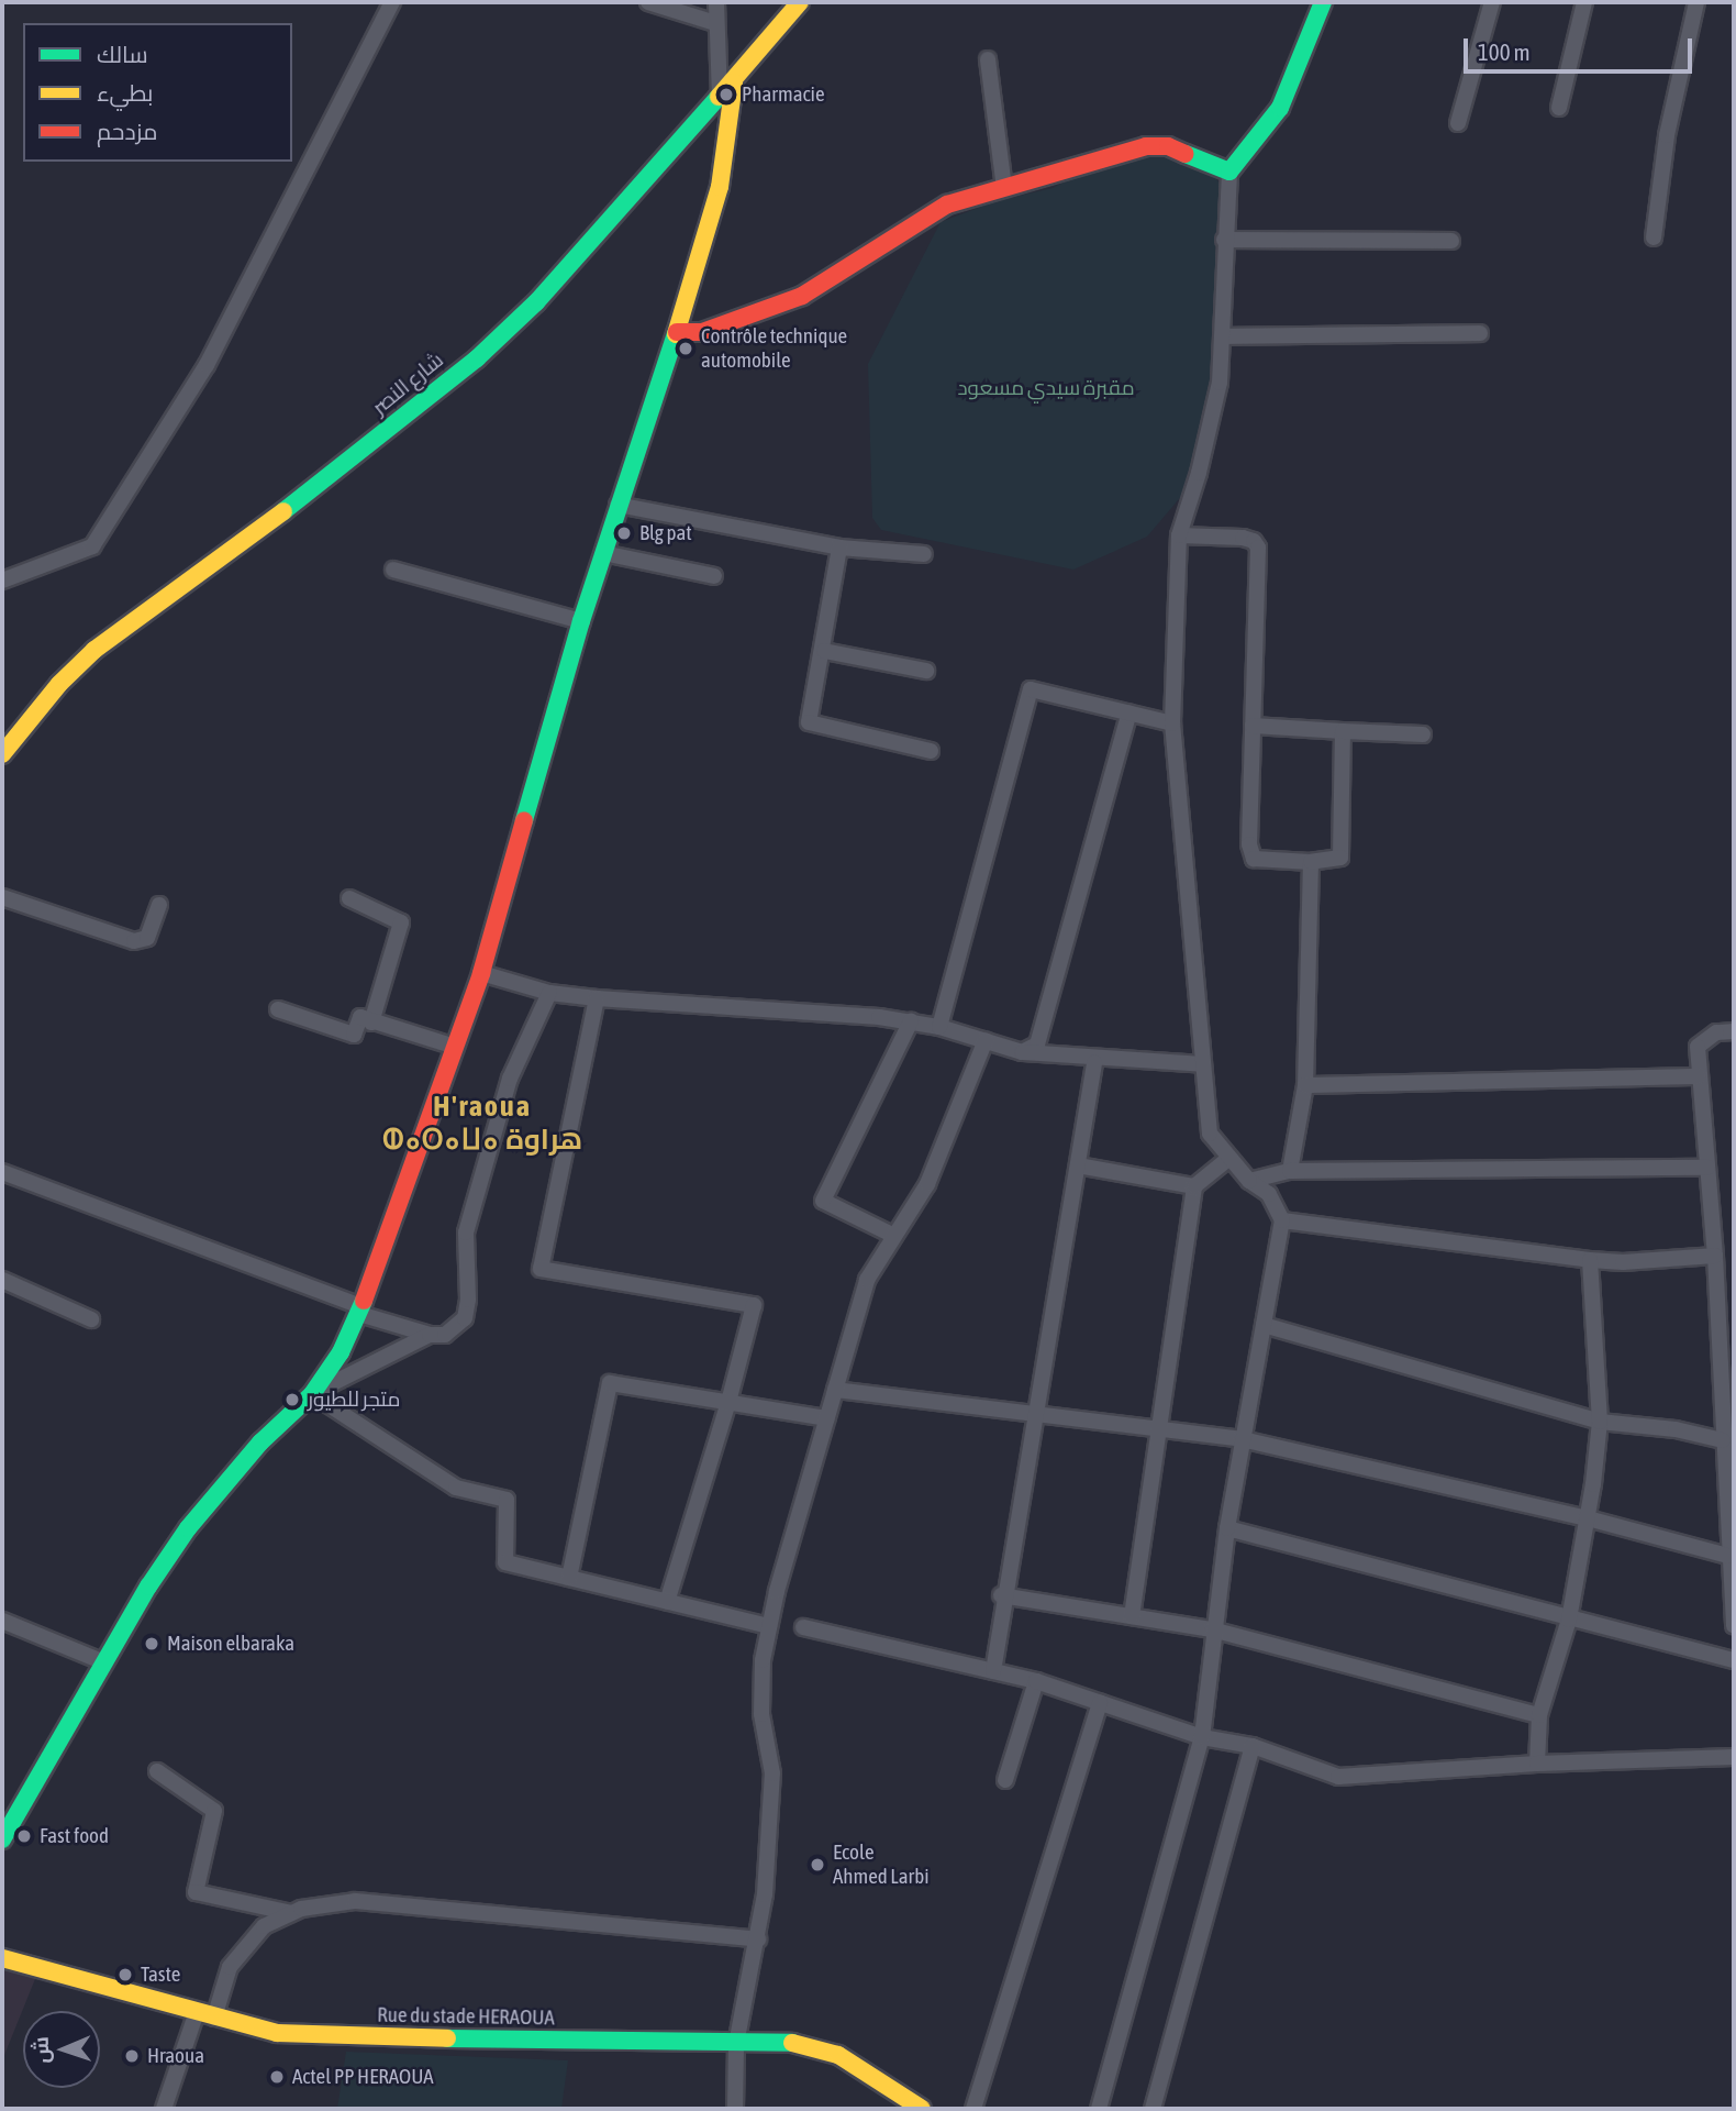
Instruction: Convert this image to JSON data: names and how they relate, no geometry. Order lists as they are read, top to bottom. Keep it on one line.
{"streets":{"street":["شارع النصر","Rue du stade HERAOUA"]},"districts":["H'raoua ⵀⴰⵔⴰⵡⴰ هراوة"],"parks":["مقبرة سيدي مسعود"],"places":["Pharmacie","Contrôle technique automobile","Blg pat","متجر للطيور","Maison elbaraka","Fast food","Ecole Ahmed Larbi","Taste","Hraoua","Actel PP HERAOUA"],"legend":["سالك","بطيء","مزدحم"],"scale_bar":"100 m","north":"left"}
